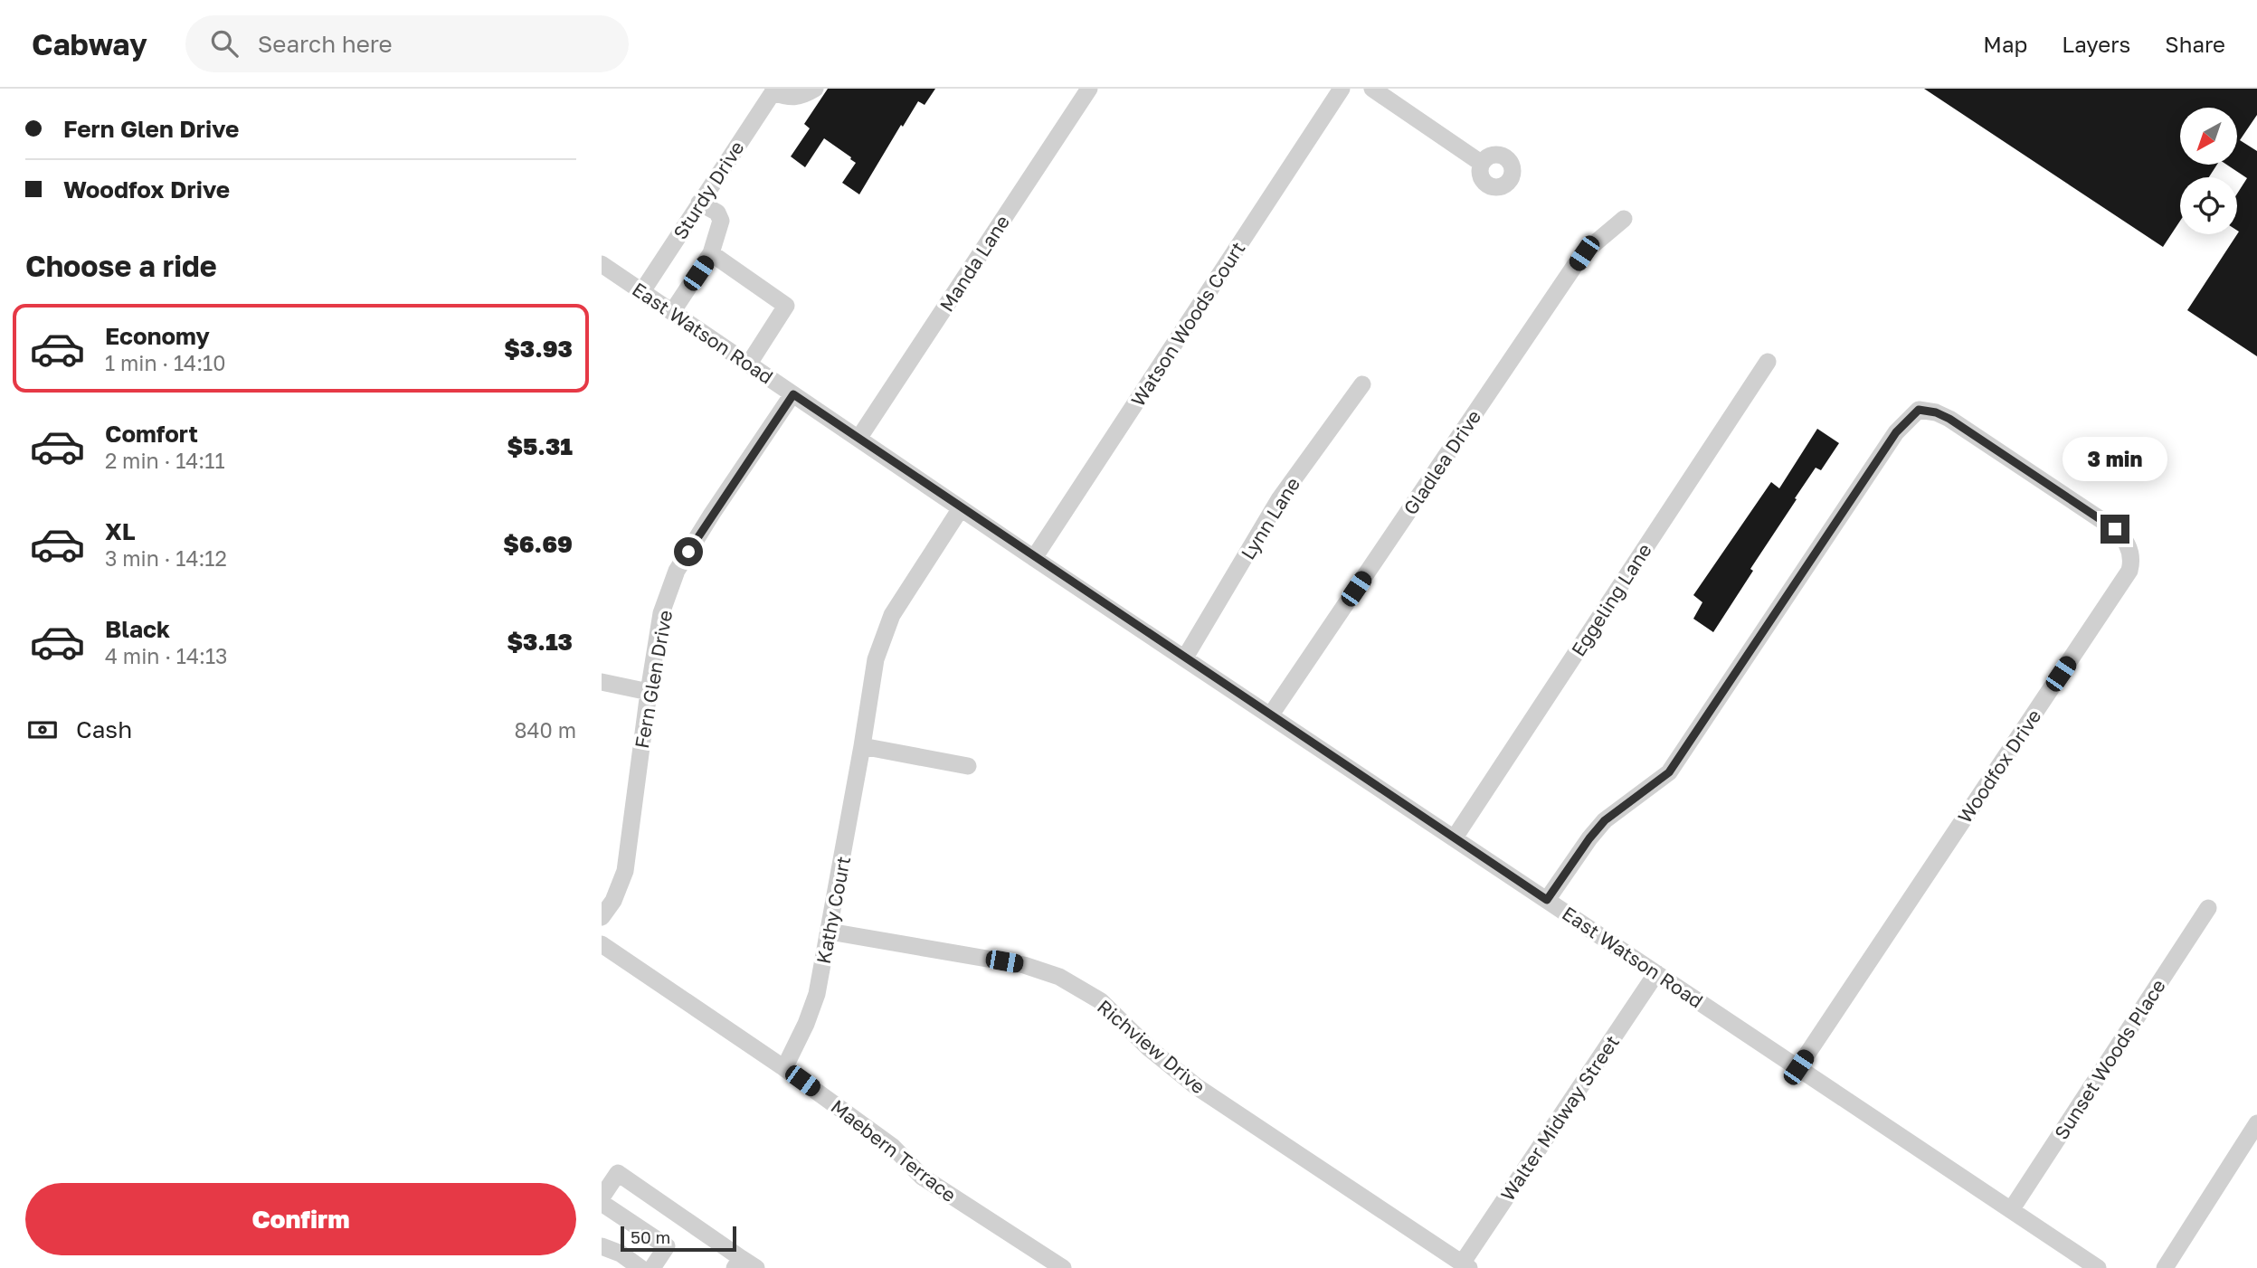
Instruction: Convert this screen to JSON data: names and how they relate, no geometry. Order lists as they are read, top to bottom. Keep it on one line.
{"streets":{"street":["Sturdy Drive","Manda Lane","Watson Woods Court","East Watson Road","Gladlea Drive","Lynn Lane","Eggeling Lane","Fern Glen Drive","Woodfox Drive","Kathy Court","Richview Drive","Sunset Woods Place","Walter Midway Street","Maebern Terrace"]},"crossings":[["Sturdy Drive","East Watson Road"],["Manda Lane","East Watson Road"],["Watson Woods Court","East Watson Road"],["East Watson Road","Gladlea Drive"],["East Watson Road","Lynn Lane"],["East Watson Road","Eggeling Lane"],["East Watson Road","Fern Glen Drive"],["East Watson Road","Woodfox Drive"],["East Watson Road","Kathy Court"],["East Watson Road","Sunset Woods Place"],["East Watson Road","Walter Midway Street"],["Kathy Court","Richview Drive"],["Kathy Court","Maebern Terrace"],["Richview Drive","Walter Midway Street"]],"scale_bar":"50 m","north":"bottom left","page":{"header":"Cabway","search":"Search here","nav":["Map","Layers","Share"],"banner":["Fern Glen Drive","Woodfox Drive"],"heading":"Choose a ride","list":[{"name":"Economy","note":"1 min · 14:10","value":"$3.93"},{"name":"Comfort","note":"2 min · 14:11","value":"$5.31"},{"name":"XL","note":"3 min · 14:12","value":"$6.69"},{"name":"Black","note":"4 min · 14:13","value":"$3.13"}],"bubble":"3 min","pay":["Cash","840 m"],"buttons":"Confirm","scale":"50 m"}}
